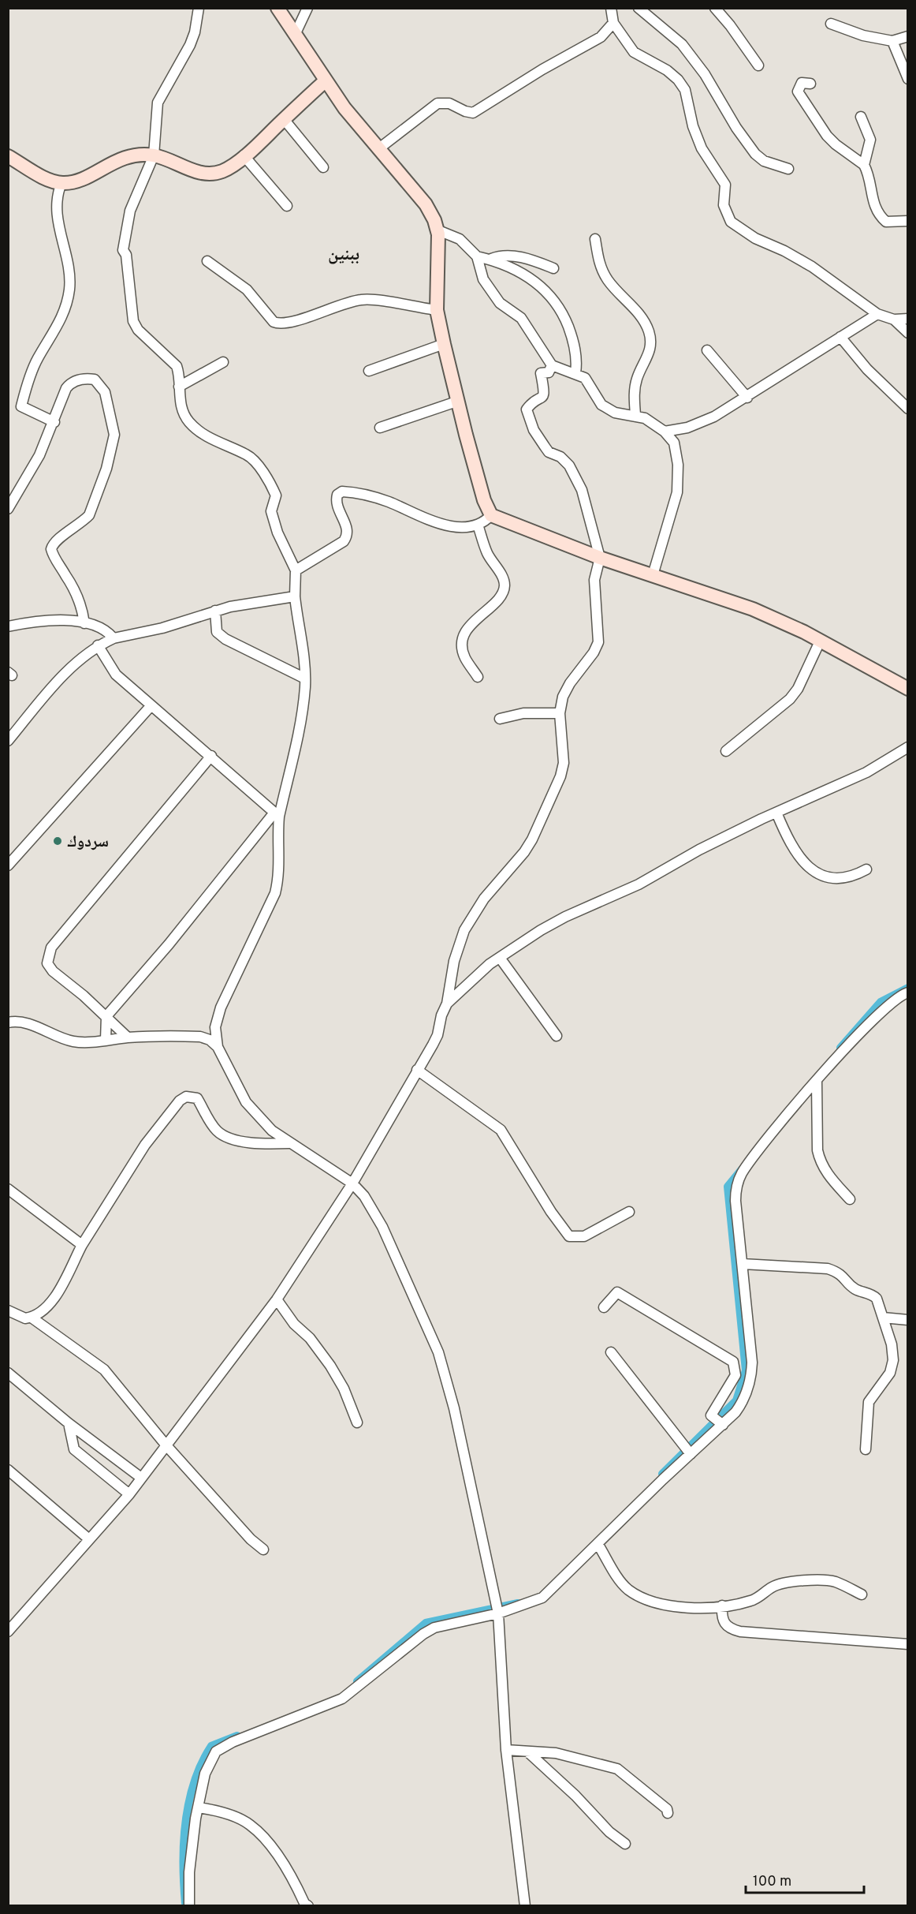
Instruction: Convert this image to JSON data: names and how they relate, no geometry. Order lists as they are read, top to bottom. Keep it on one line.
{"districts":["ببنين"],"places":["سردوك"],"scale_bar":"100 m"}
